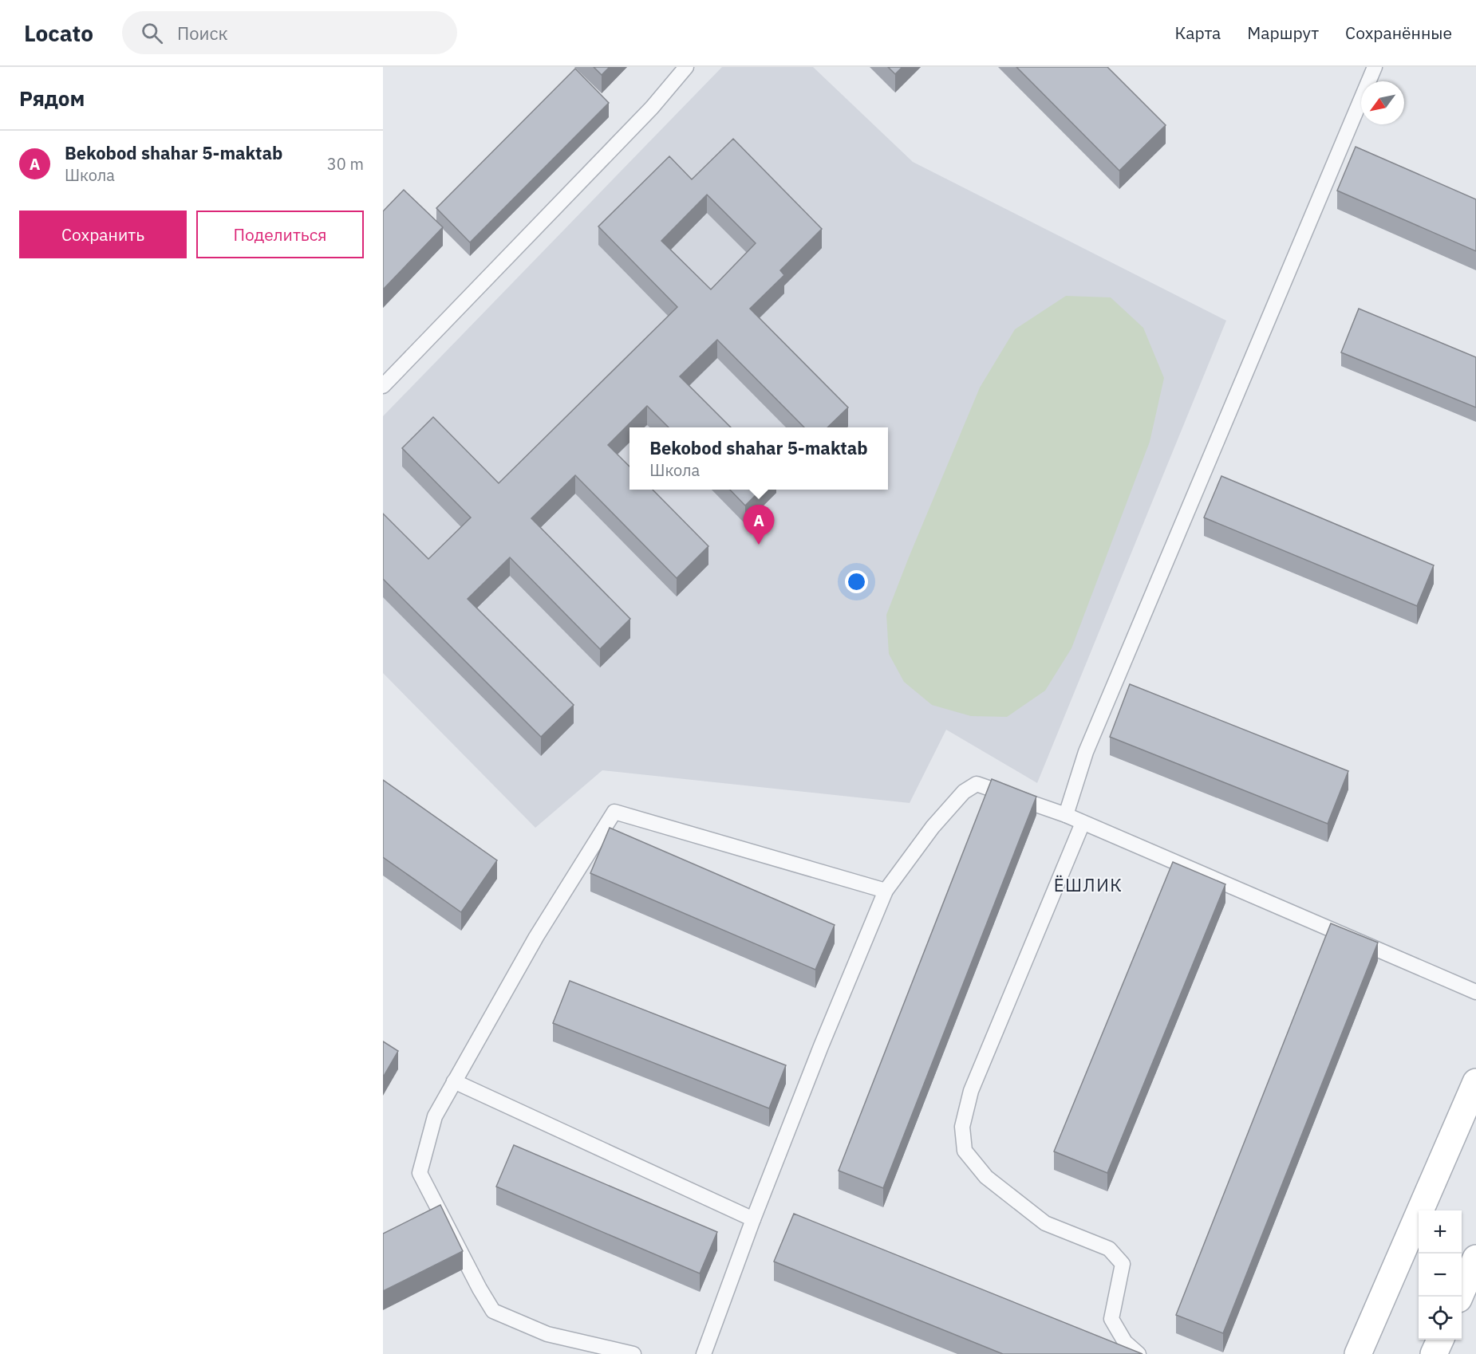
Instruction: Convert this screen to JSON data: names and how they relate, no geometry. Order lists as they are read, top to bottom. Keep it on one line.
{"districts":["ЁШЛИК"],"north":"bottom left","page":{"header":"Locato","search":"Поиск","nav":["Карта","Маршрут","Сохранённые"],"heading":"Рядом","list":[{"mark":"A","name":"Bekobod shahar 5-maktab","note":"Школа","value":"30 m"}],"buttons":["Сохранить","Поделиться"],"popup":["Bekobod shahar 5-maktab","Школа"],"pins":"A","map_buttons":["+","−"]}}
